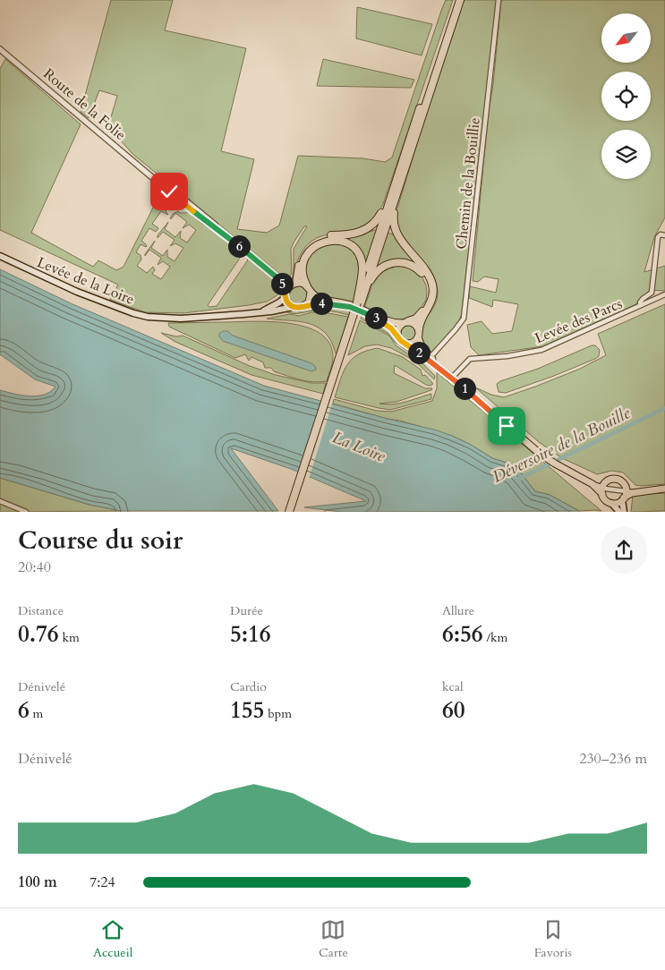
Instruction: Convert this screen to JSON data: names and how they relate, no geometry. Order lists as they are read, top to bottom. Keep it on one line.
{"streets":{"main road":["Levée de la Loire"],"street":["Route de la Folie","Chemin de la Bouillie","Levée des Parcs"]},"crossings":[["Route de la Folie","Levée de la Loire"]],"water":["Déversoire de la Bouille","La Loire"],"north":"bottom left","page":{"pins":["6","5","4","3","2","1"],"heading":["Course du soir","20:40"],"stats":[["Distance","0.76 km"],["Durée","5:16"],["Allure","6:56 /km"],["Dénivelé","6 m"],["Cardio","155 bpm"],["kcal","60"]],"chart":["Dénivelé","230–236 m"],"list":[{"name":"100 m","note":"7:24"}],"tabs":["Accueil","Carte","Favoris"]}}
